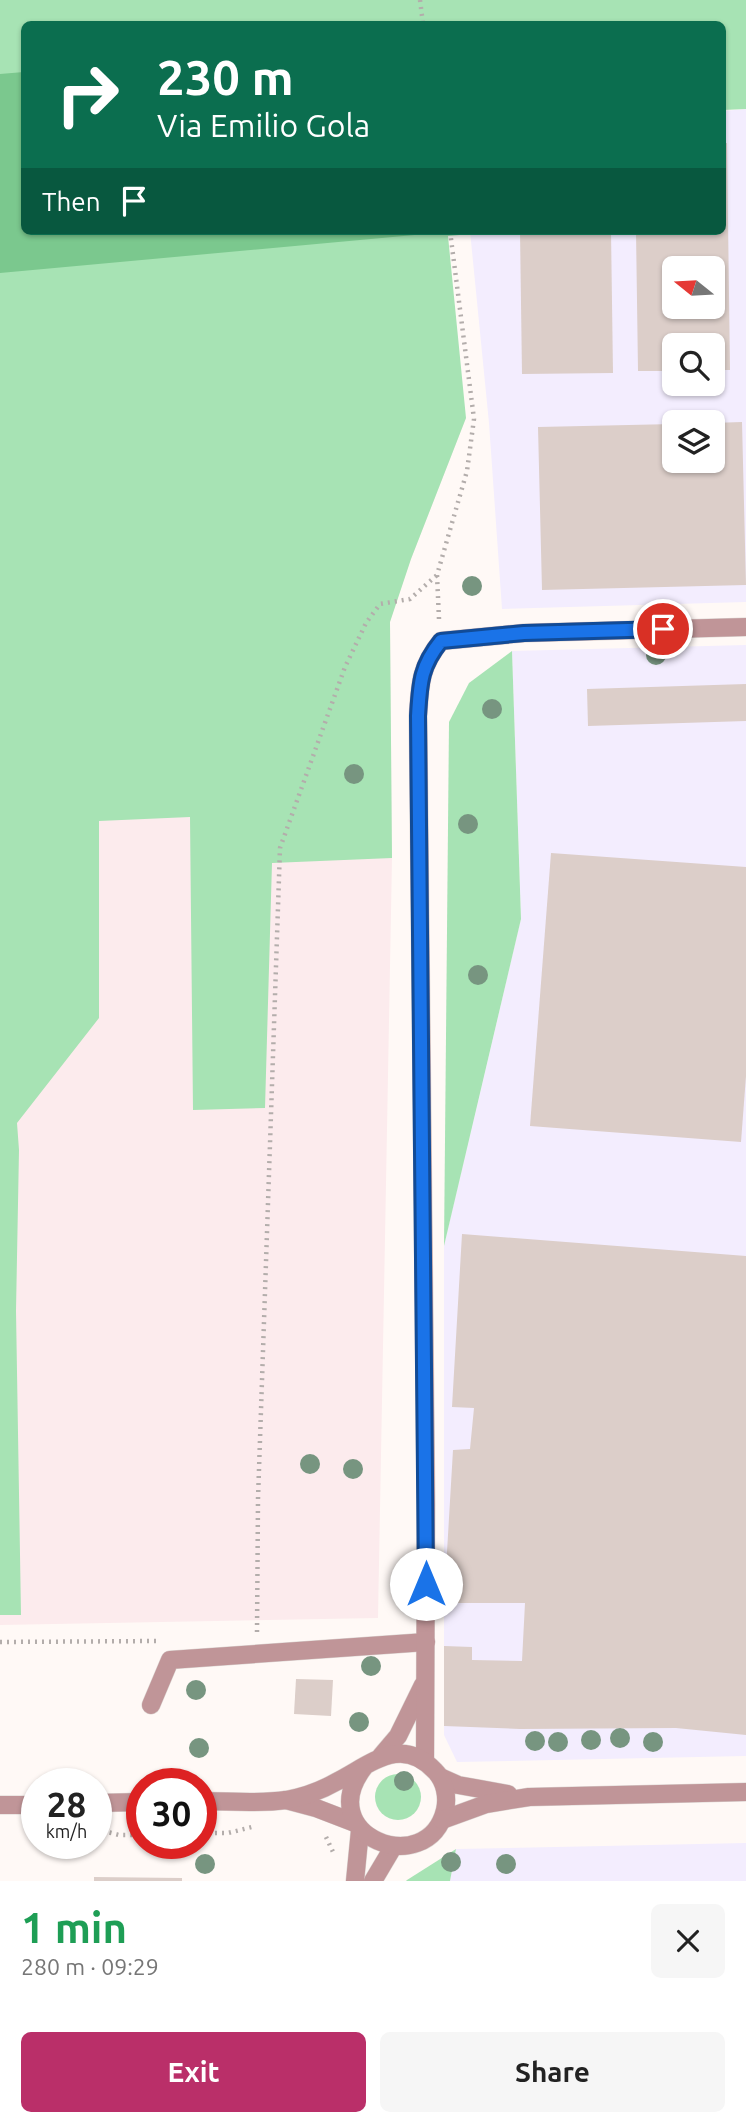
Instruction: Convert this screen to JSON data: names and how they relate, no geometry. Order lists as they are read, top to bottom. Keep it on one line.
{"north":"left","page":{"turn":["230 m","Via Emilio Gola"],"then":"Then","speed":"28 km/h","limit":"30","heading":["1 min","280 m · 09:29"],"buttons":["Exit","Share"]}}
